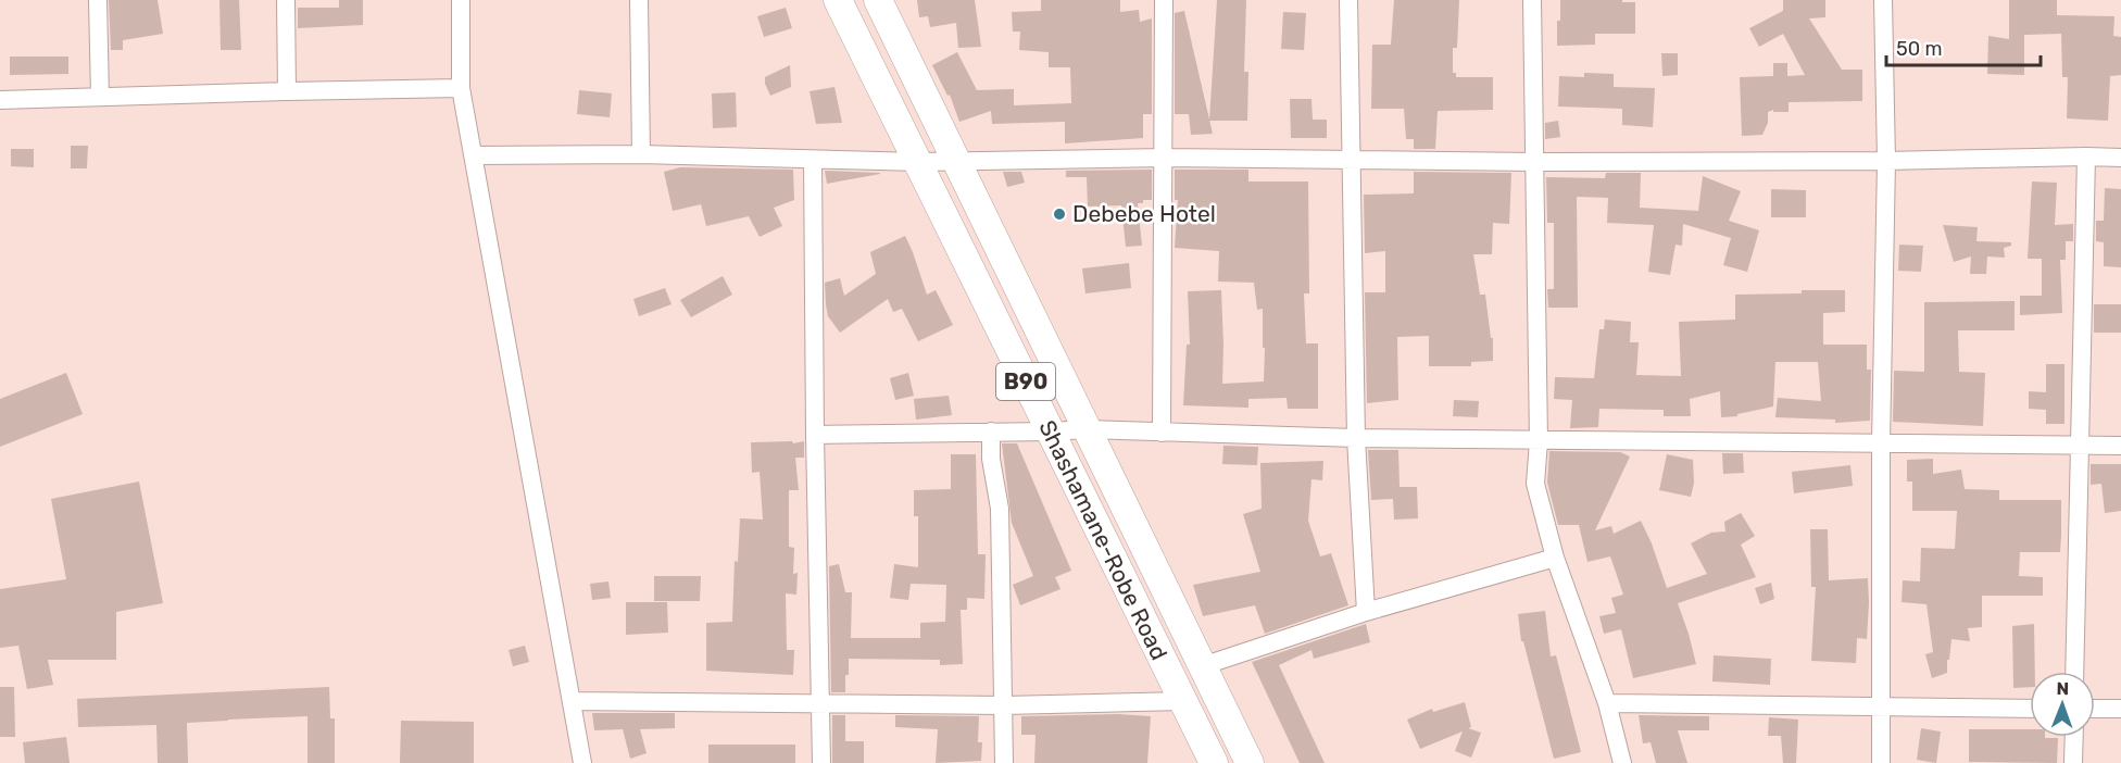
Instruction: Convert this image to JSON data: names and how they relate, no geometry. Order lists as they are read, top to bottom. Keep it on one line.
{"streets":{"main road":["B90","Shashamane-Robe Road"]},"places":["Debebe Hotel"],"scale_bar":"50 m","north":"top"}
